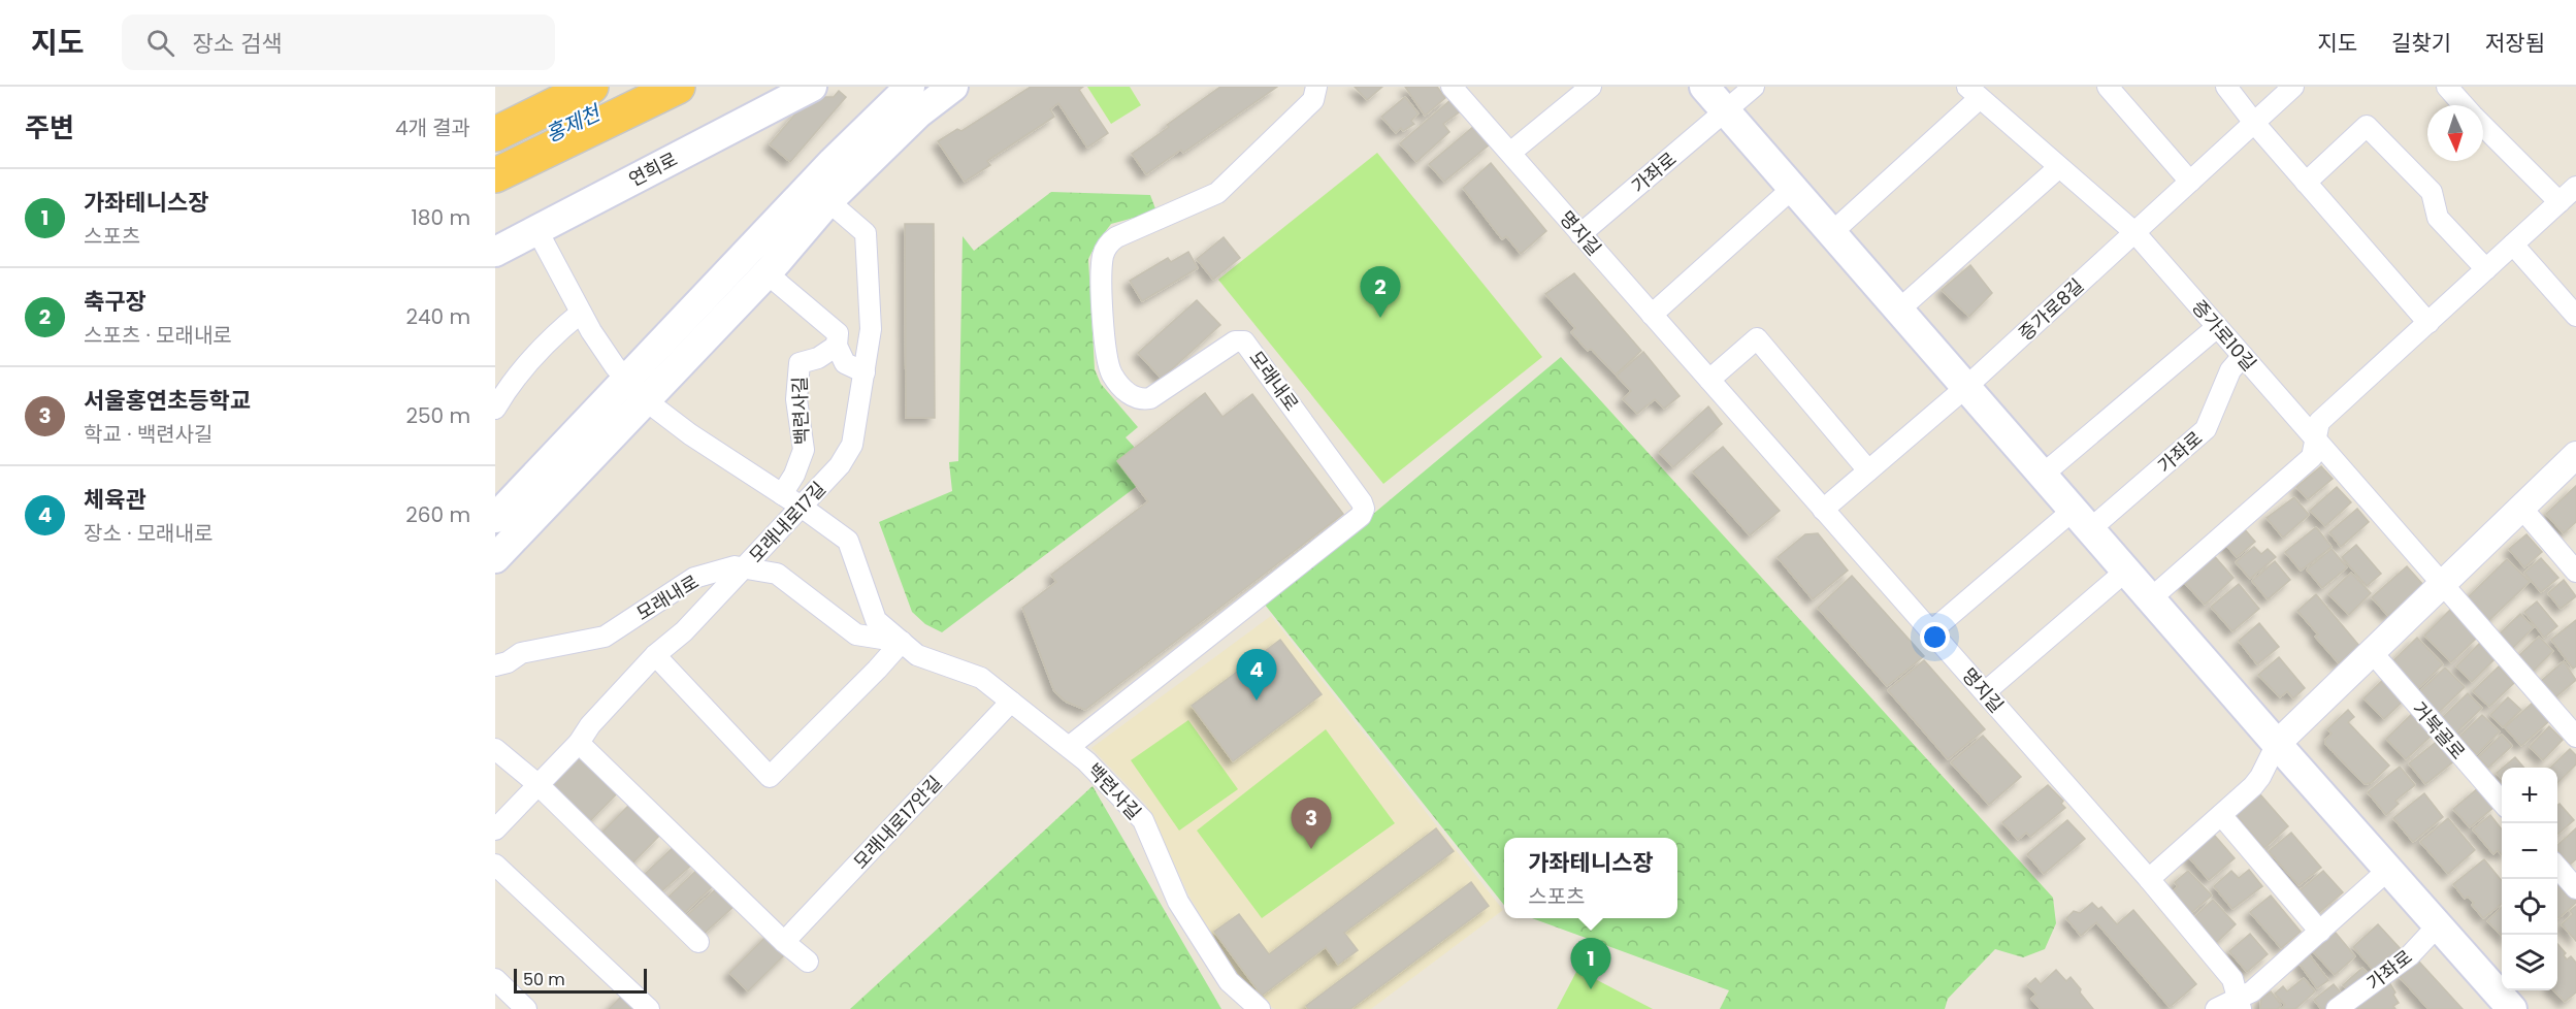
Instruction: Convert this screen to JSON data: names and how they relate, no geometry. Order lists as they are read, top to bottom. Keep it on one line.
{"streets":{"main road":["연희로"],"street":["가좌로","명지길","증가로8길","증가로10길","모래내로","백련사길","모래내로17길","거북골로","모래내로17안길"]},"crossings":[["가좌로","명지길"],["가좌로","증가로10길"],["증가로8길","증가로10길"],["모래내로","백련사길"],["모래내로","모래내로17길"],["백련사길","모래내로17길"],["백련사길","모래내로17안길"]],"water":["홍제천"],"scale_bar":"50 m","north":"bottom","page":{"header":"지도","search":"장소 검색","nav":["지도","길찾기","저장됨"],"heading":["주변","4개 결과"],"list":[{"mark":"1","name":"가좌테니스장","note":"스포츠","value":"180 m"},{"mark":"2","name":"축구장","note":"스포츠 · 모래내로","value":"240 m"},{"mark":"3","name":"서울홍연초등학교","note":"학교 · 백련사길","value":"250 m"},{"mark":"4","name":"체육관","note":"장소 · 모래내로","value":"260 m"}],"pins":["2","4","3","1"],"map_buttons":["+","−"],"popup":["가좌테니스장","스포츠"],"scale":"50 m"}}
